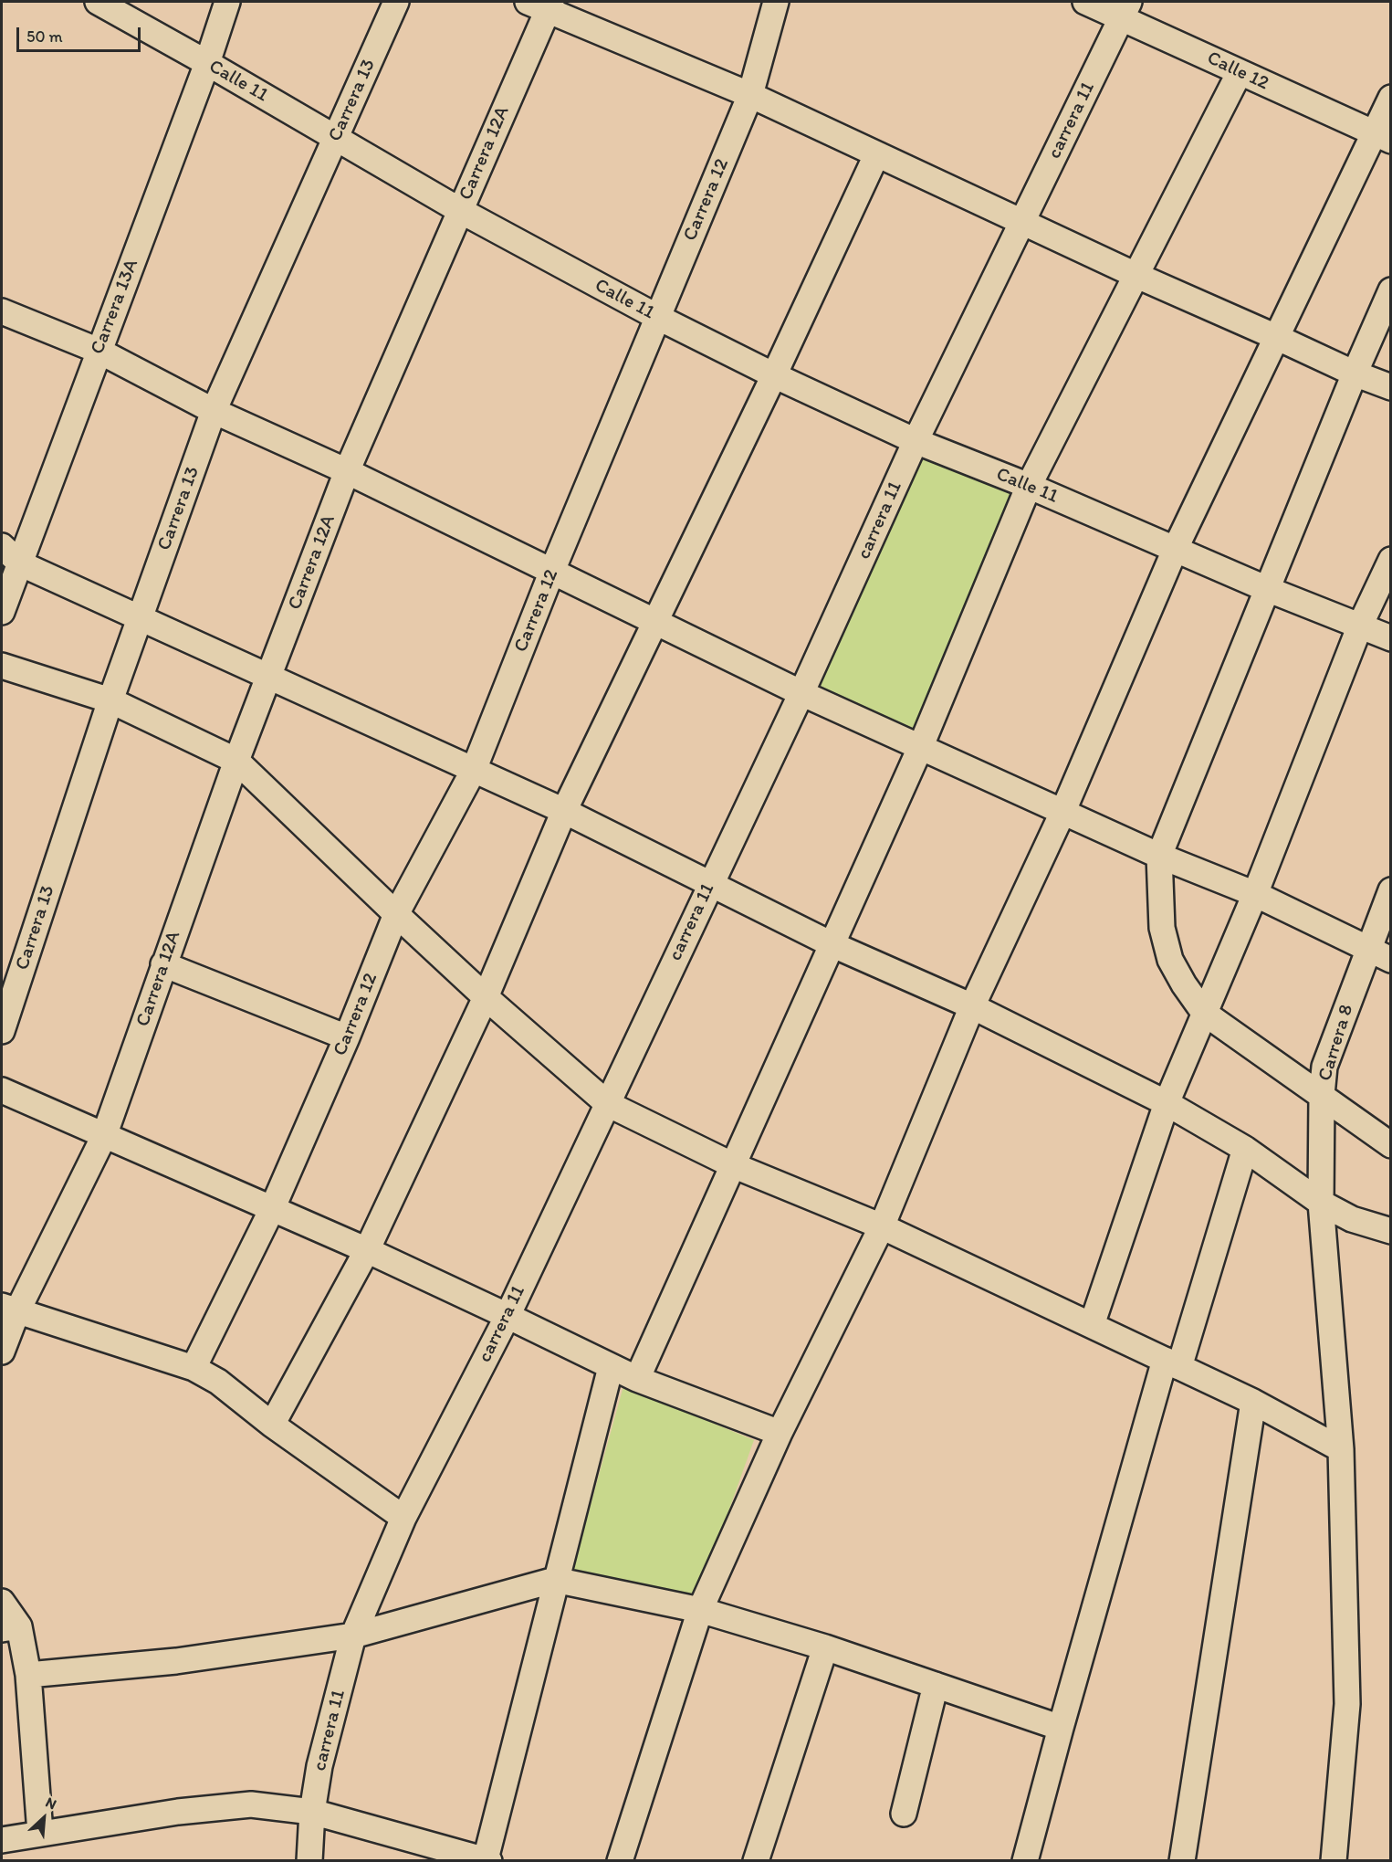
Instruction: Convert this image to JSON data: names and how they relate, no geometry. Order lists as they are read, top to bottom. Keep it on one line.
{"streets":{"street":["Calle 12","Calle 11","Carrera 13","carrera 11","Carrera 12A","Carrera 12","Carrera 13A","Carrera 8"]},"crossings":[["Calle 12","carrera 11"],["Calle 11","Carrera 13"],["Calle 11","carrera 11"],["Calle 11","Carrera 12A"],["Calle 11","Carrera 12"],["Calle 11","Carrera 13A"]],"scale_bar":"50 m","north":"top right"}
